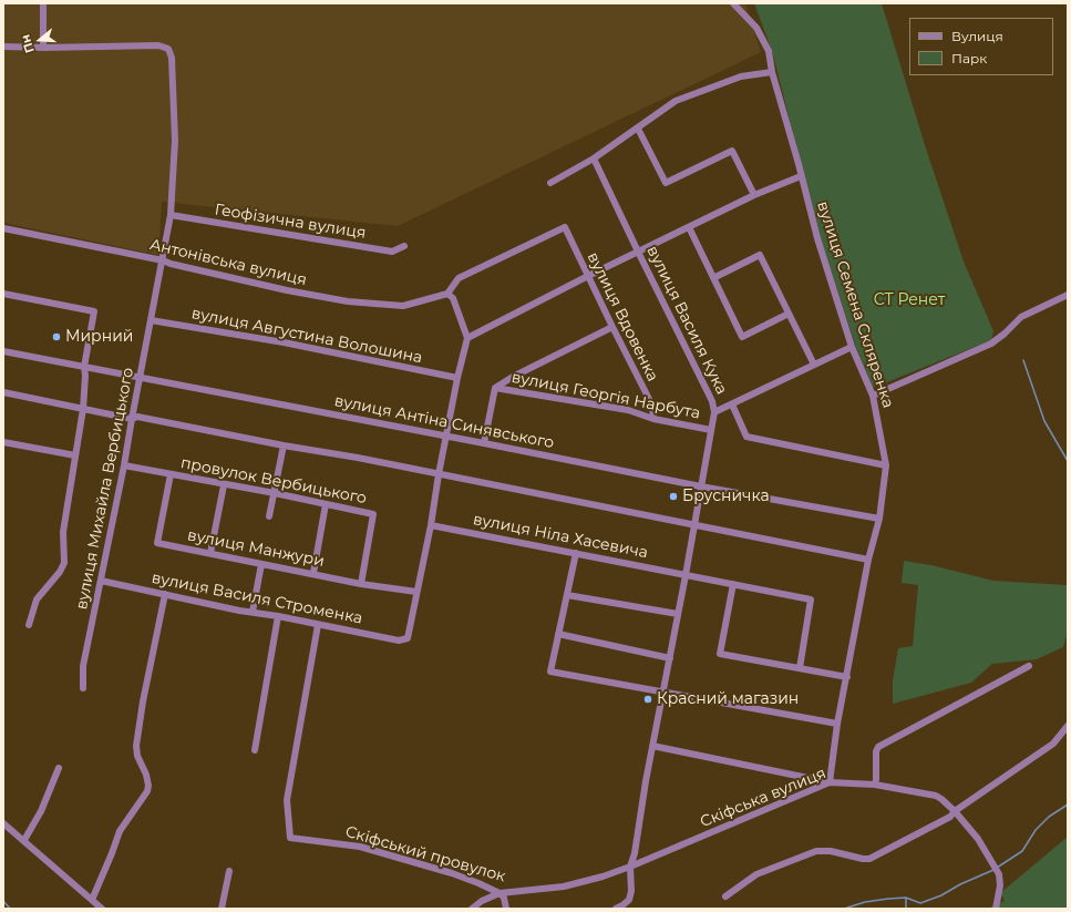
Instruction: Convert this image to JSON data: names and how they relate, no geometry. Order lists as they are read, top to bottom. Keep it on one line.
{"streets":{"street":["Геофізична вулиця","Антонівська вулиця","вулиця Семена Скляренка","вулиця Вдовенка","вулиця Василя Кука","вулиця Августина Волошина","вулиця Георгія Нарбута","вулиця Антіна Синявського","провулок Вербицького","вулиця Михайла Вербицького","вулиця Ніла Хасевича","вулиця Манжури","вулиця Василя Строменка","Скіфська вулиця","Скіфський провулок"]},"crossings":[["Геофізична вулиця","вулиця Михайла Вербицького"],["Антонівська вулиця","вулиця Вдовенка"],["Антонівська вулиця","вулиця Михайла Вербицького"],["вулиця Семена Скляренка","вулиця Антіна Синявського"],["вулиця Семена Скляренка","Скіфська вулиця"],["вулиця Вдовенка","вулиця Георгія Нарбута"],["вулиця Василя Кука","вулиця Георгія Нарбута"],["вулиця Василя Кука","вулиця Антіна Синявського"],["вулиця Василя Кука","вулиця Ніла Хасевича"],["вулиця Василя Кука","Скіфська вулиця"],["вулиця Василя Кука","Скіфський провулок"],["вулиця Августина Волошина","вулиця Михайла Вербицького"],["вулиця Антіна Синявського","вулиця Михайла Вербицького"],["провулок Вербицького","вулиця Михайла Вербицького"],["провулок Вербицького","вулиця Манжури"],["вулиця Михайла Вербицького","вулиця Василя Строменка"],["вулиця Манжури","вулиця Василя Строменка"],["вулиця Василя Строменка","Скіфський провулок"],["Скіфська вулиця","Скіфський провулок"]],"parks":["СТ Ренет"],"places":["Мирний","Брусничка","Красний магазин"],"legend":["Вулиця","Парк"],"north":"left"}
